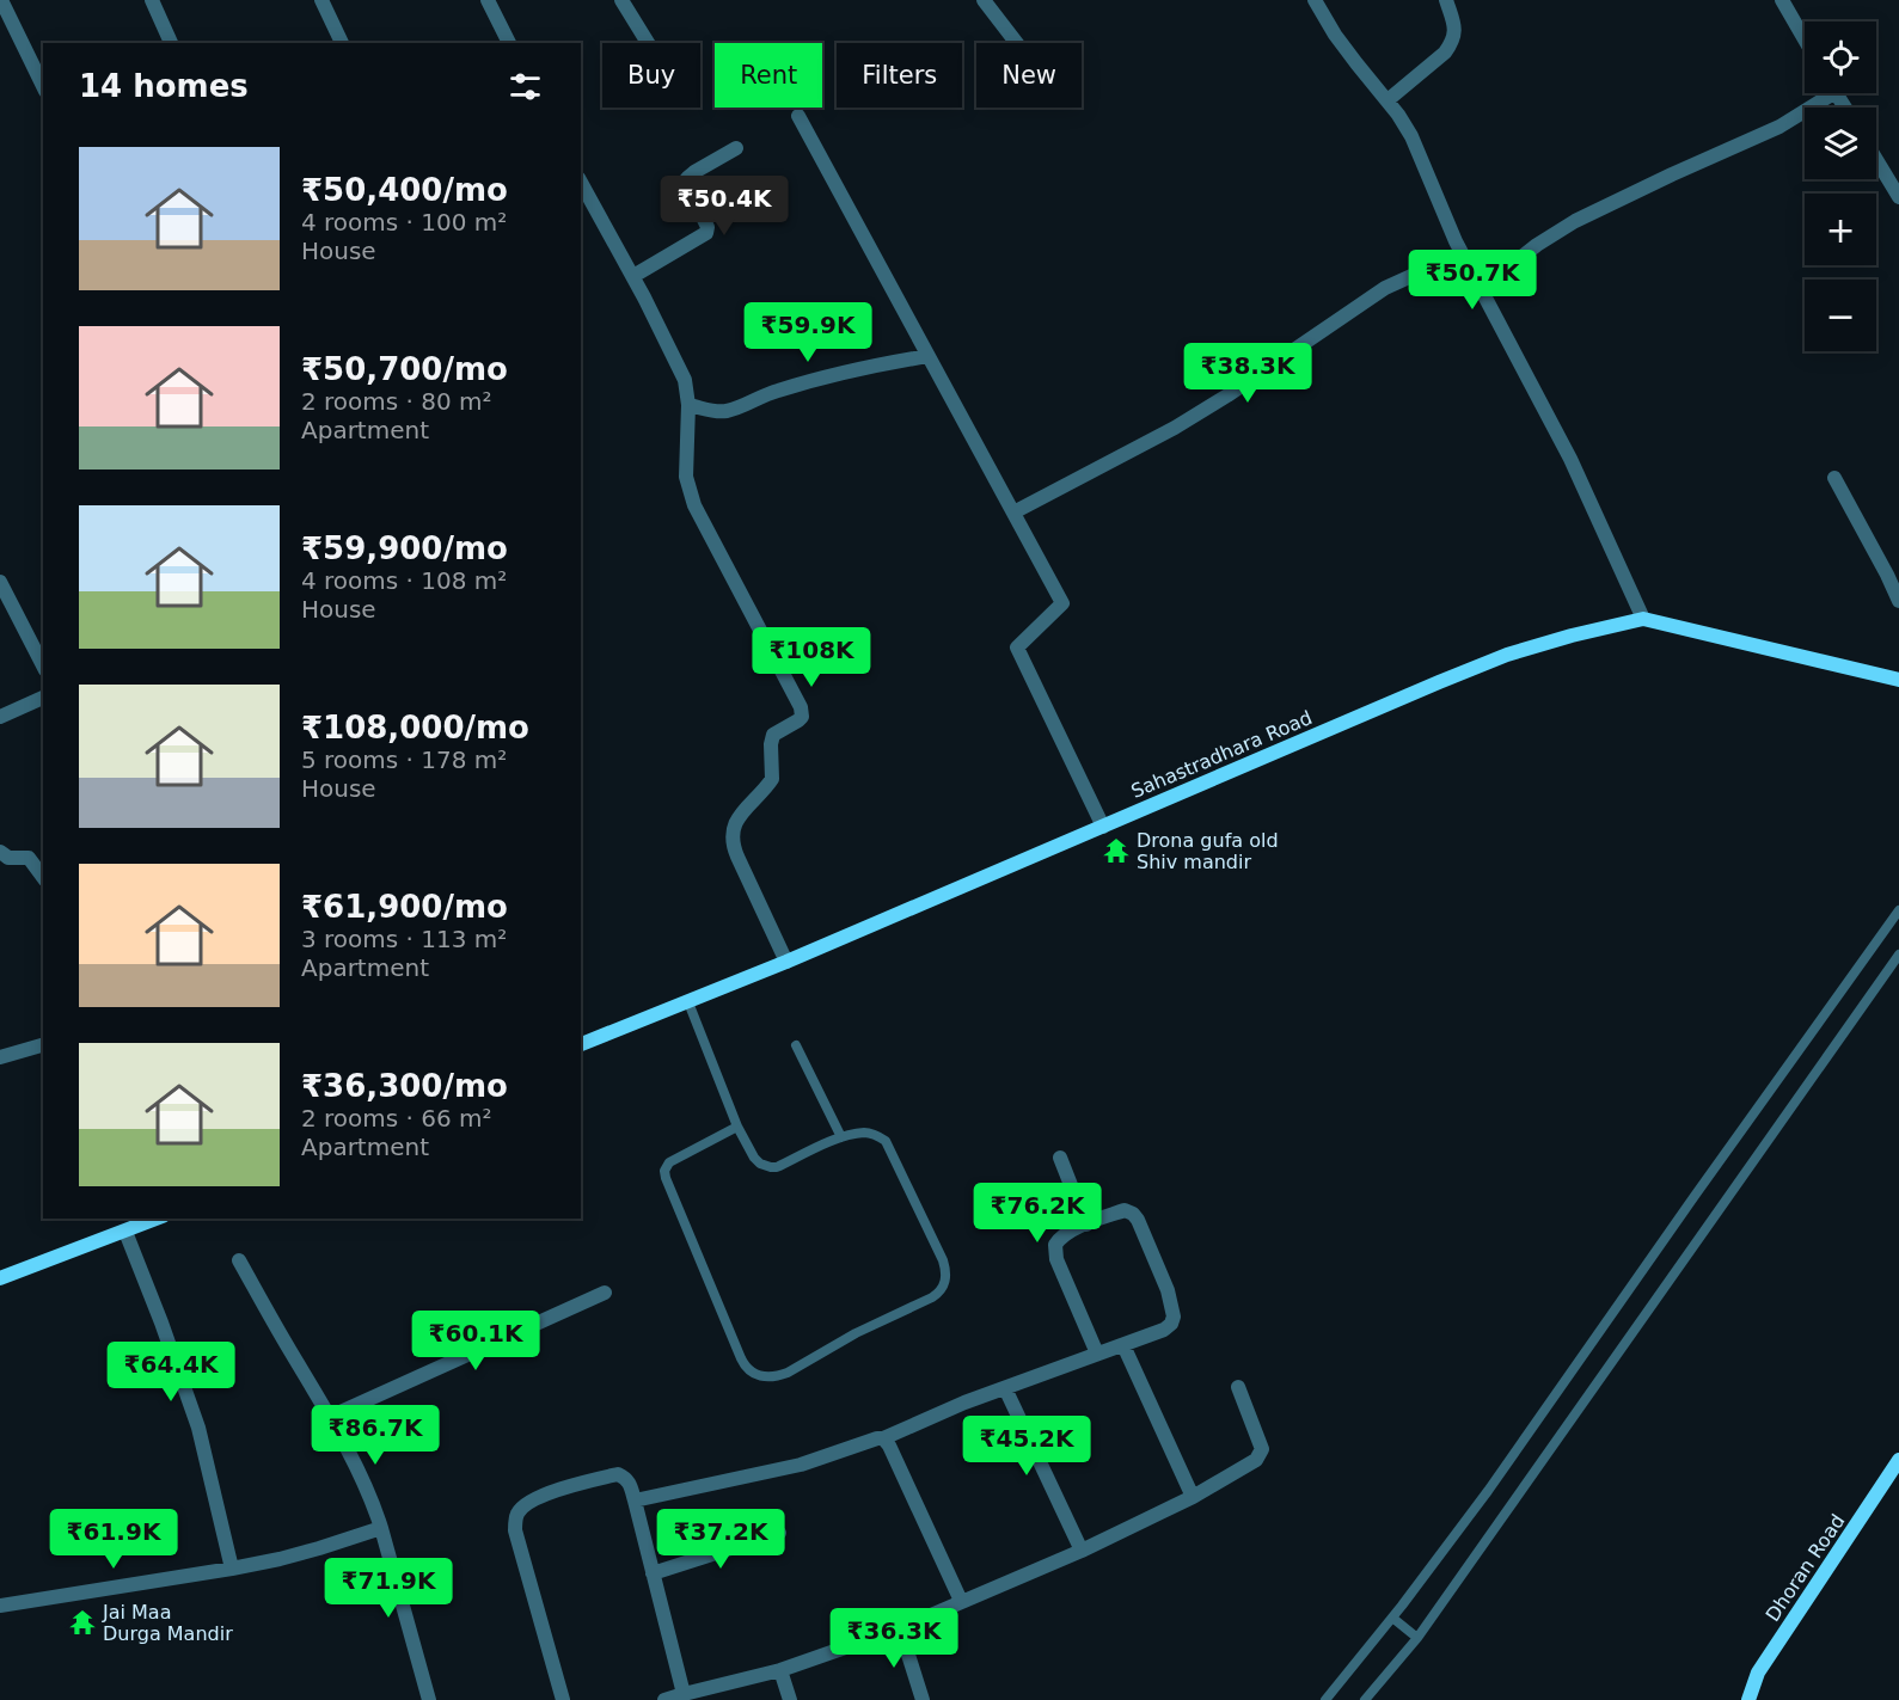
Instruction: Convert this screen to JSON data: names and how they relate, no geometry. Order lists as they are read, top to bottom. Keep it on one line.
{"streets":{"main road":["Sahastradhara Road","Dhoran Road"]},"places":{"temple":["Drona gufa old Shiv mandir","Jai Maa Durga Mandir"]},"page":{"map_buttons":["+","−"],"chip":["Buy","Rent","Filters","New"],"heading":"14 homes","list":[{"name":"₹50,400/mo","note":"4 rooms · 100 m² · House"},{"name":"₹50,700/mo","note":"2 rooms · 80 m² · Apartment"},{"name":"₹59,900/mo","note":"4 rooms · 108 m² · House"},{"name":"₹108,000/mo","note":"5 rooms · 178 m² · House"},{"name":"₹61,900/mo","note":"3 rooms · 113 m² · Apartment"},{"name":"₹36,300/mo","note":"2 rooms · 66 m² · Apartment"}],"price":["₹50.4K","₹50.7K","₹59.9K","₹38.3K","₹108K","₹76.2K","₹60.1K","₹64.4K","₹86.7K","₹45.2K","₹61.9K","₹37.2K","₹71.9K","₹36.3K"]}}
